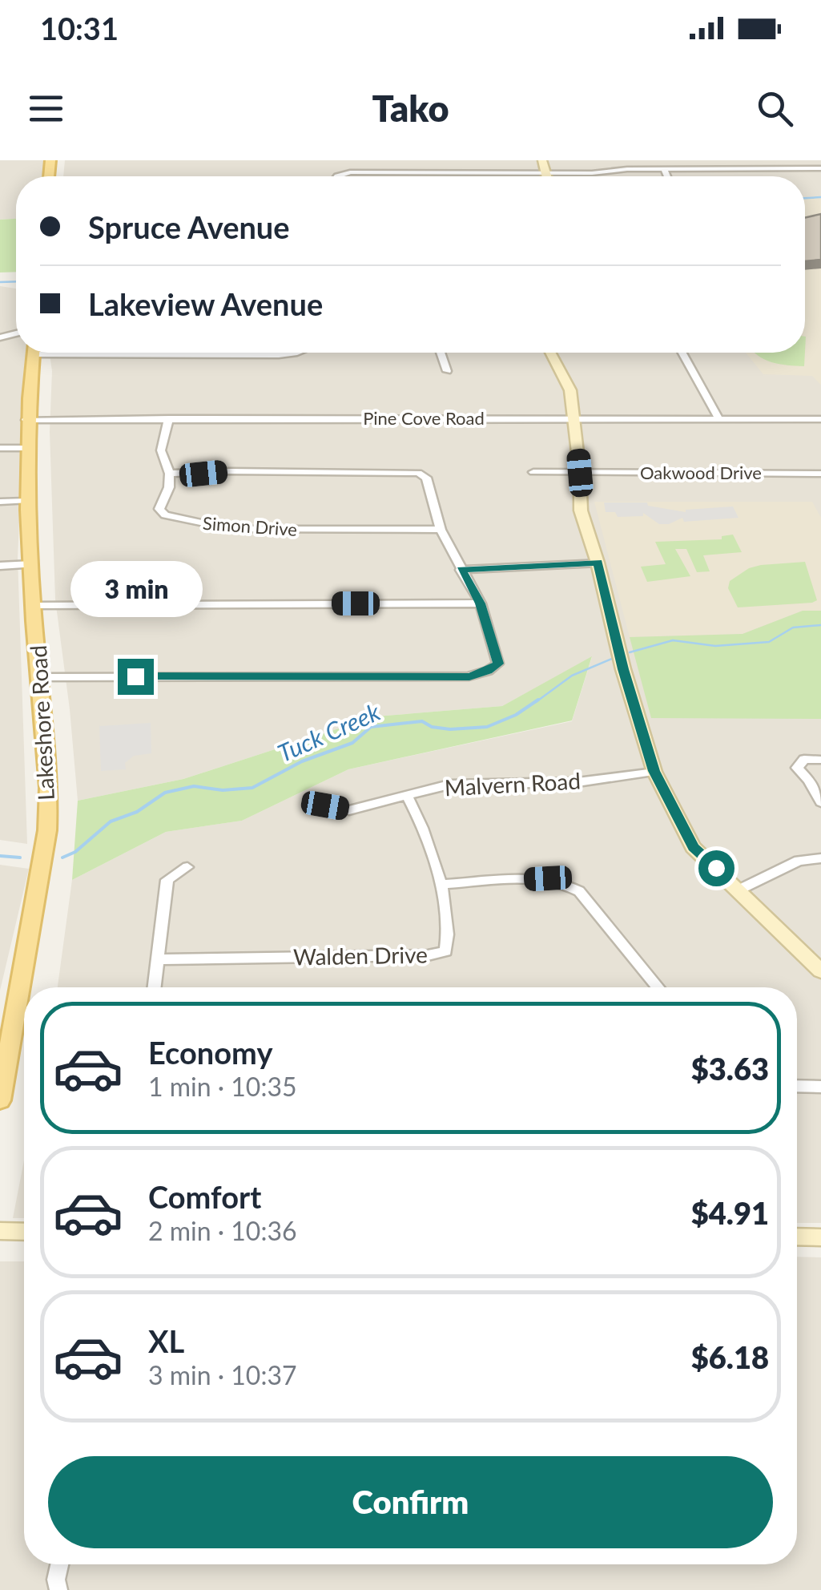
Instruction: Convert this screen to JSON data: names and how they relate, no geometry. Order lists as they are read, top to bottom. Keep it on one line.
{"streets":{"main road":["Lakeshore Road"],"street":["Pine Cove Road","Oakwood Drive","Simon Drive","Malvern Road","Walden Drive"]},"crossings":[["Pine Cove Road","Simon Drive"],["Pine Cove Road","Lakeshore Road"],["Malvern Road","Walden Drive"]],"water":["Tuck Creek"],"page":{"status":"10:31","header":"Tako","banner":["Spruce Avenue","Lakeview Avenue"],"bubble":"3 min","list":[{"name":"Economy","note":"1 min · 10:35","value":"$3.63"},{"name":"Comfort","note":"2 min · 10:36","value":"$4.91"},{"name":"XL","note":"3 min · 10:37","value":"$6.18"}],"buttons":"Confirm"}}
